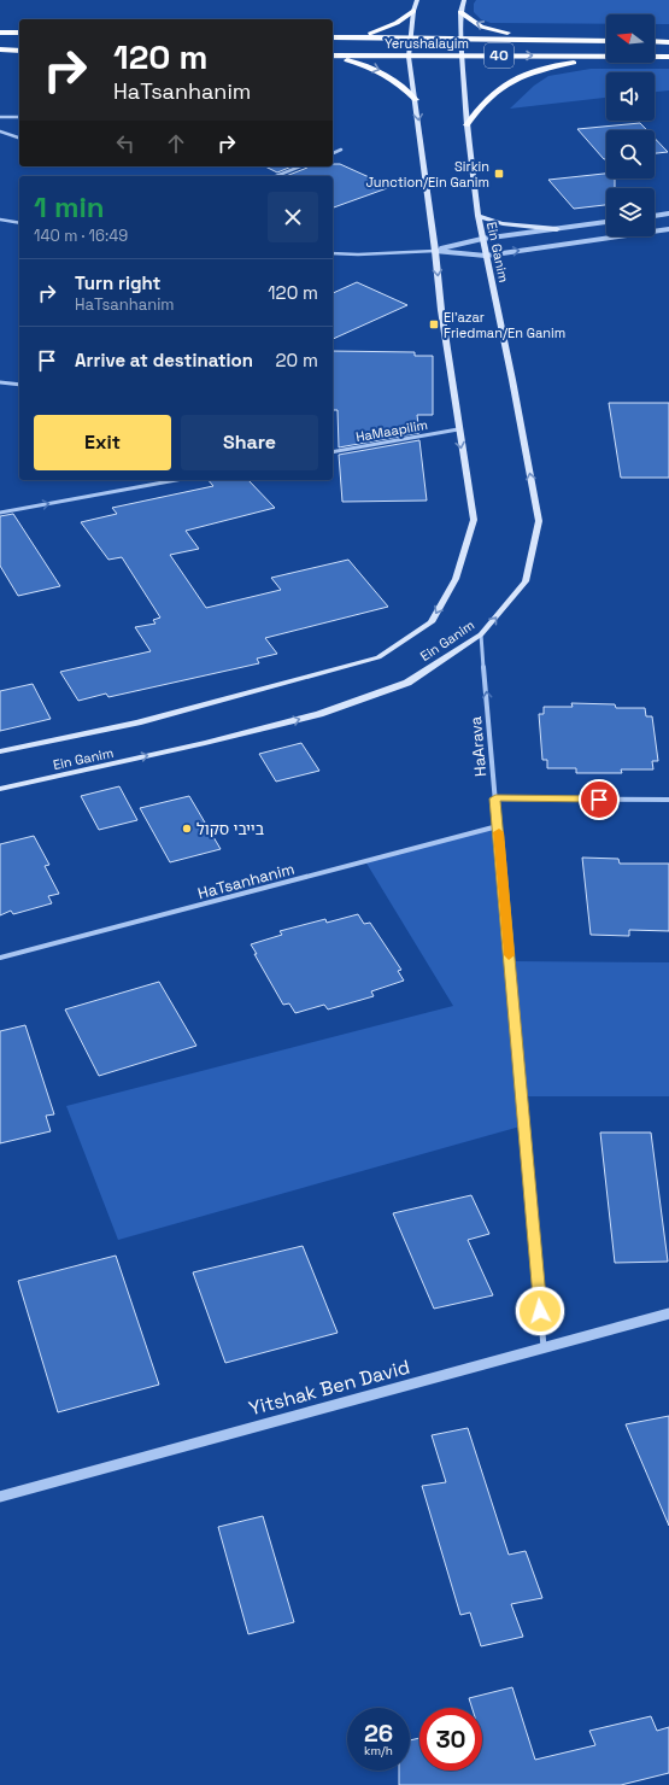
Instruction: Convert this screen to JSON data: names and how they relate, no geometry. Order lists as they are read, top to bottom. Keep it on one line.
{"streets":{"highway":["Yerushalayim","40"],"main road":["Ein Ganim"],"street":["HaMaapilim","HaArava","HaTsanhanim","Yitshak Ben David"]},"crossings":[["Yerushalayim","Ein Ganim"],["Ein Ganim","HaMaapilim"],["Ein Ganim","HaArava"],["HaArava","HaTsanhanim"],["HaArava","Yitshak Ben David"]],"places":{"transit":["Sirkin Junction/Ein Ganim","El'azar Friedman/En Ganim"],"other":["בייבי סקול"]},"north":"left","page":{"turn":["120 m","HaTsanhanim"],"heading":["1 min","140 m · 16:49"],"list":[{"name":"Turn right","note":"HaTsanhanim","value":"120 m"},{"name":"Arrive at destination","value":"20 m"}],"buttons":["Exit","Share"],"speed":"26 km/h","limit":"30"}}
